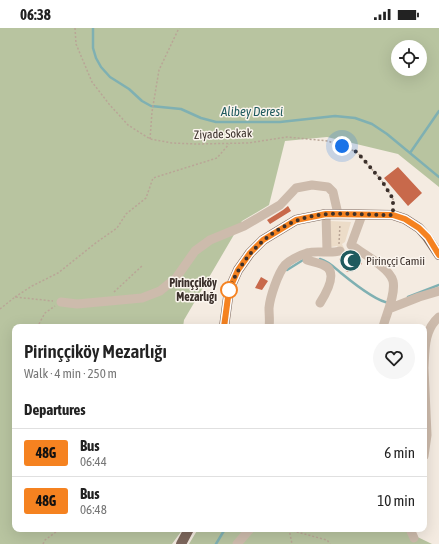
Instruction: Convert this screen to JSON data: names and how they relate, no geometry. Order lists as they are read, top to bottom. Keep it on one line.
{"streets":{"path":["Ziyade Sokak"]},"water":["Alibey Deresi"],"places":{"mosque":["Pirinççi Camii"],"other":["Pirinççiköy Mezarlığı"]},"lines":["bus line 48G"],"page":{"status":"06:38","heading":[["Pirinççiköy Mezarlığı","Walk · 4 min · 250 m"],"Departures"],"list":[{"mark":"48G","name":"Bus","note":"06:44","value":"6 min"},{"mark":"48G","name":"Bus","note":"06:48","value":"10 min"}]}}
